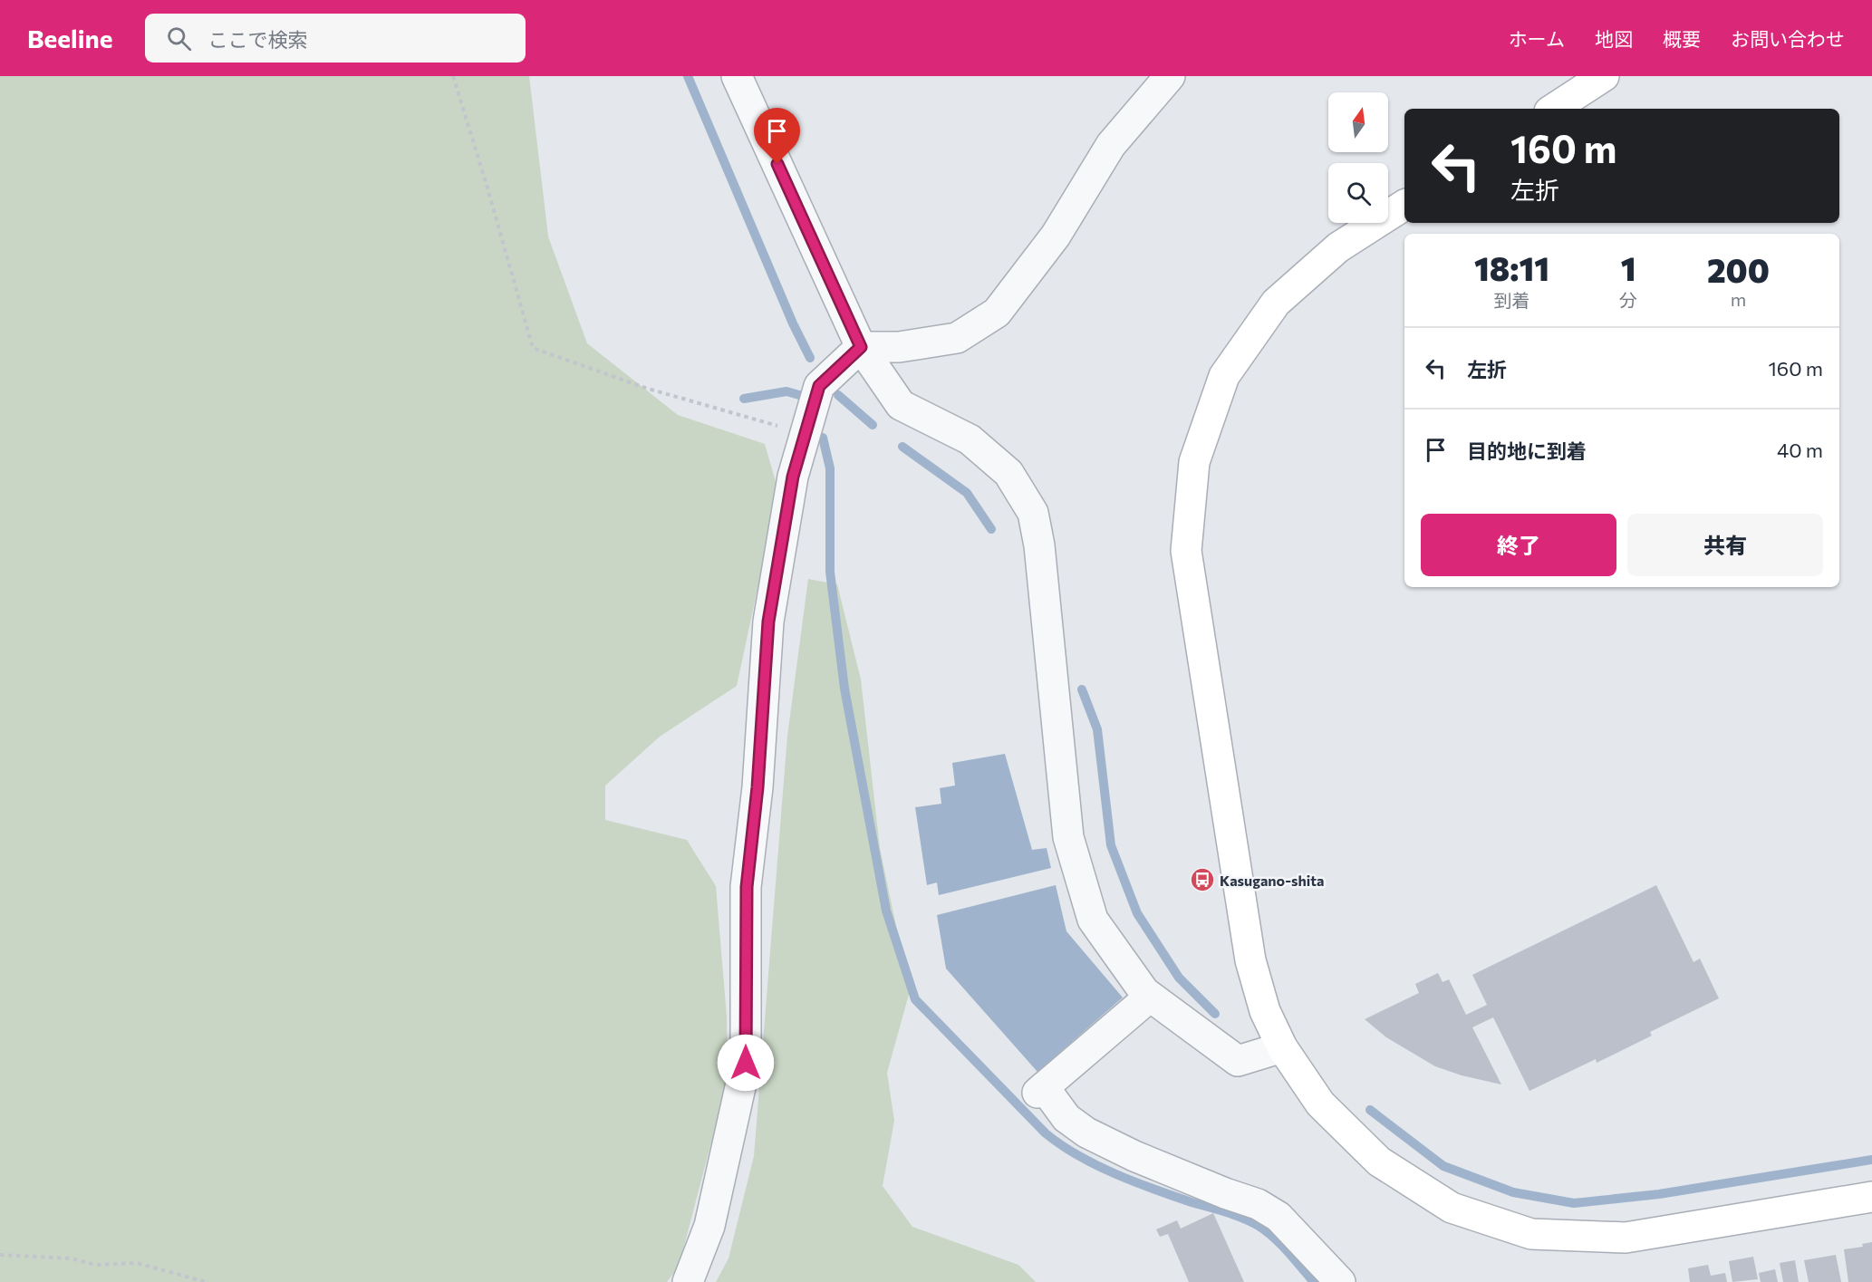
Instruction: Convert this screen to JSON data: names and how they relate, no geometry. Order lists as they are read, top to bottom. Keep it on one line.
{"places":{"bus stop":["Kasugano-shita"]},"north":"top","page":{"header":"Beeline","search":"ここで検索","nav":["ホーム","地図","概要","お問い合わせ"],"turn":["160 m","左折"],"eta":["18:11","到着","1","分","200","m"],"list":[{"name":"左折","value":"160 m"},{"name":"目的地に到着","value":"40 m"}],"buttons":["終了","共有"]}}
